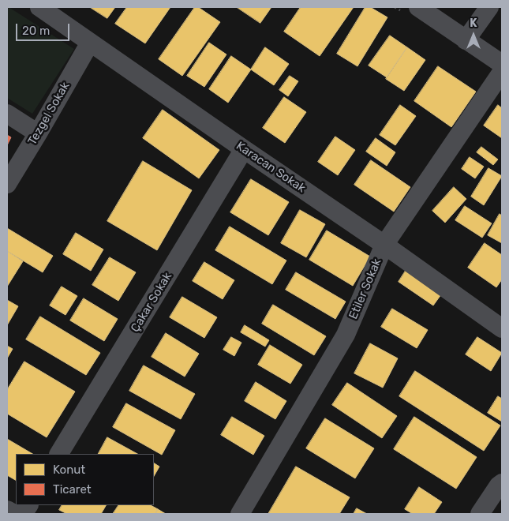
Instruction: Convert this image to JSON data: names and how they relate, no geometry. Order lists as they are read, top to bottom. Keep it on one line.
{"streets":{"street":["Tezgel Sokak","Karacan Sokak","Etiler Sokak","Çakar Sokak"]},"crossings":[["Tezgel Sokak","Karacan Sokak"],["Karacan Sokak","Etiler Sokak"],["Karacan Sokak","Çakar Sokak"]],"legend":["Konut","Ticaret"],"scale_bar":"20 m","north":"top"}
